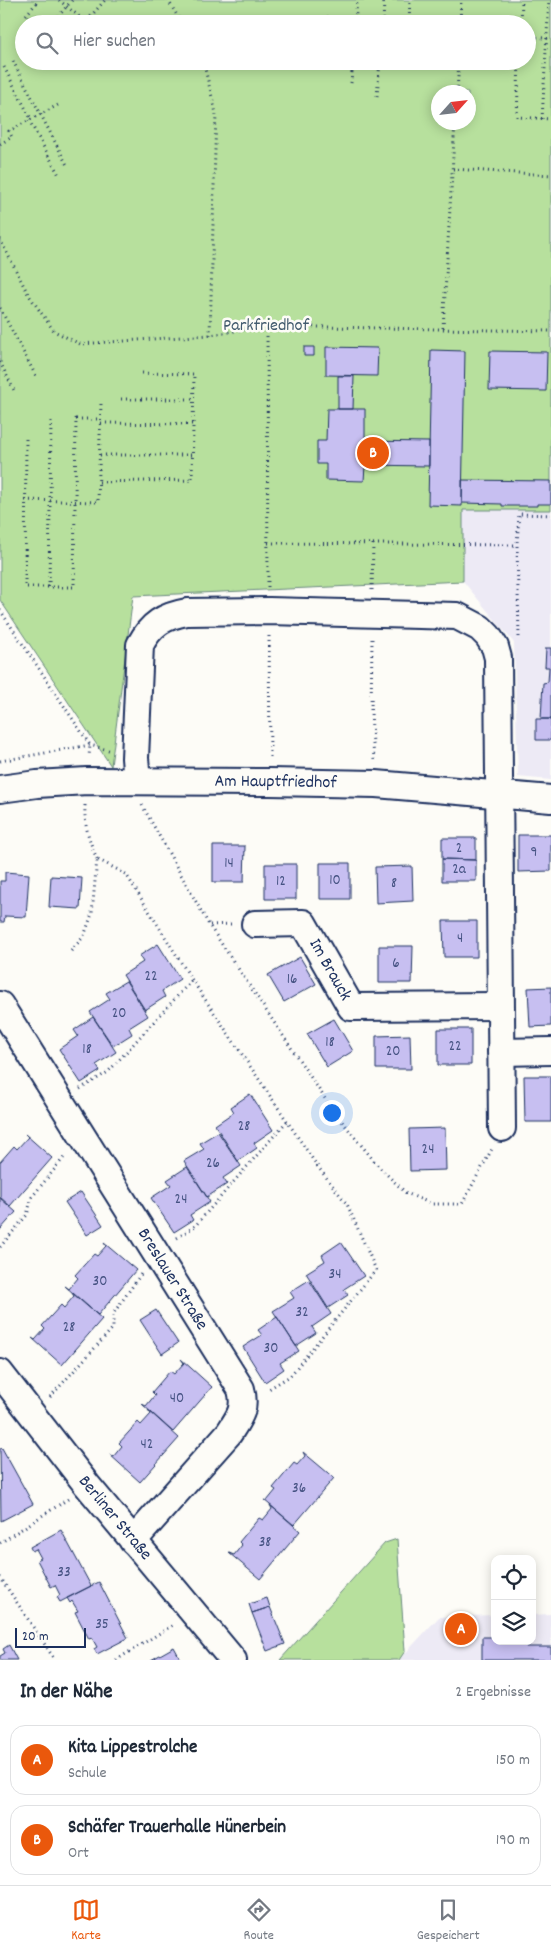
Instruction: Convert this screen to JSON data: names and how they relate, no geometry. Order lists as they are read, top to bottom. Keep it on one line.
{"streets":{"street":["Am Hauptfriedhof","Im Brauck","Breslauer Straße","Berliner Straße"]},"parks":["Parkfriedhof"],"house_numbers":["2","9","14","2a","10","12","8","4","6","22","16","20","18","22","18","20","28","24","26","24","34","30","32","28","30","40","42","36","38","33","35"],"scale_bar":"20 m","north":"top right","page":{"search":"Hier suchen","pins":["B","A"],"scale":"20 m","heading":["In der Nähe","2 Ergebnisse"],"list":[{"mark":"A","name":"Kita Lippestrolche","note":"Schule","value":"150 m"},{"mark":"B","name":"Schäfer Trauerhalle Hünerbein","note":"Ort","value":"190 m"}],"nav":["Karte","Route","Gespeichert"]}}
